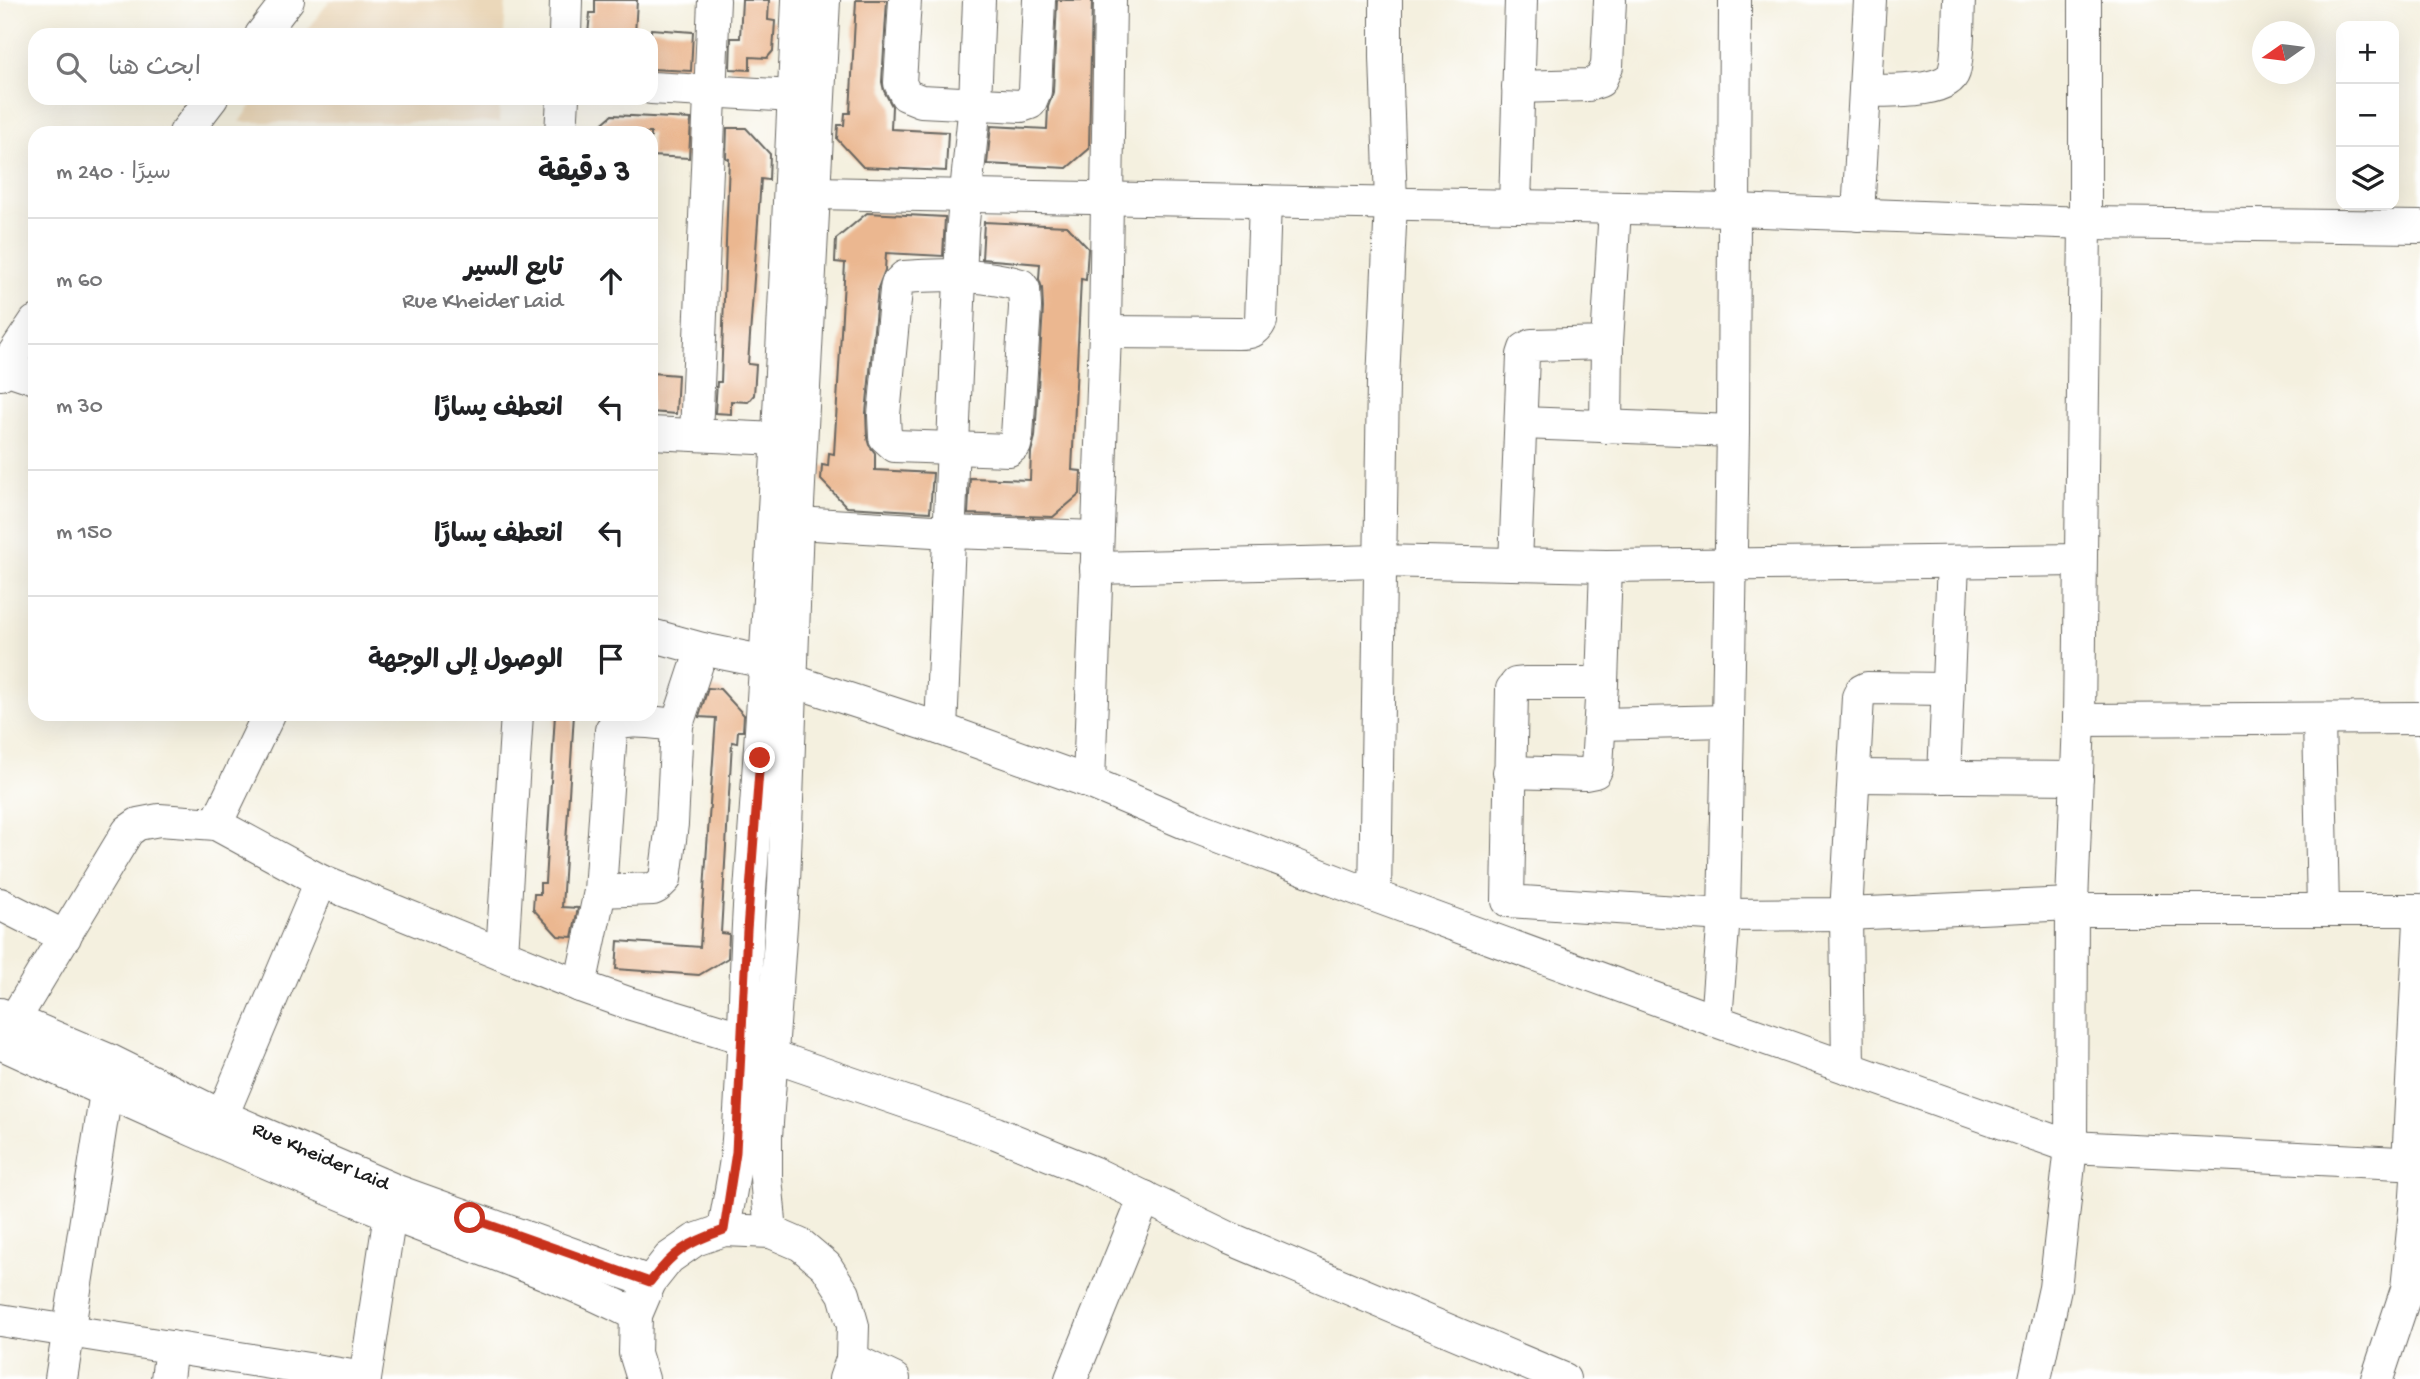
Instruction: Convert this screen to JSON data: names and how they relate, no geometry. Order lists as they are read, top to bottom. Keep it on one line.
{"streets":{"street":["Rue Kheider Laid"]},"north":"left","page":{"map_buttons":["+","−"],"search":"ابحث هنا","heading":["3 دقيقة","سيرًا · 240 m"],"list":[["تابع السير","Rue Kheider Laid","60 m"],["انعطف يسارًا","30 m"],["انعطف يسارًا","150 m"],"الوصول إلى الوجهة"]}}
